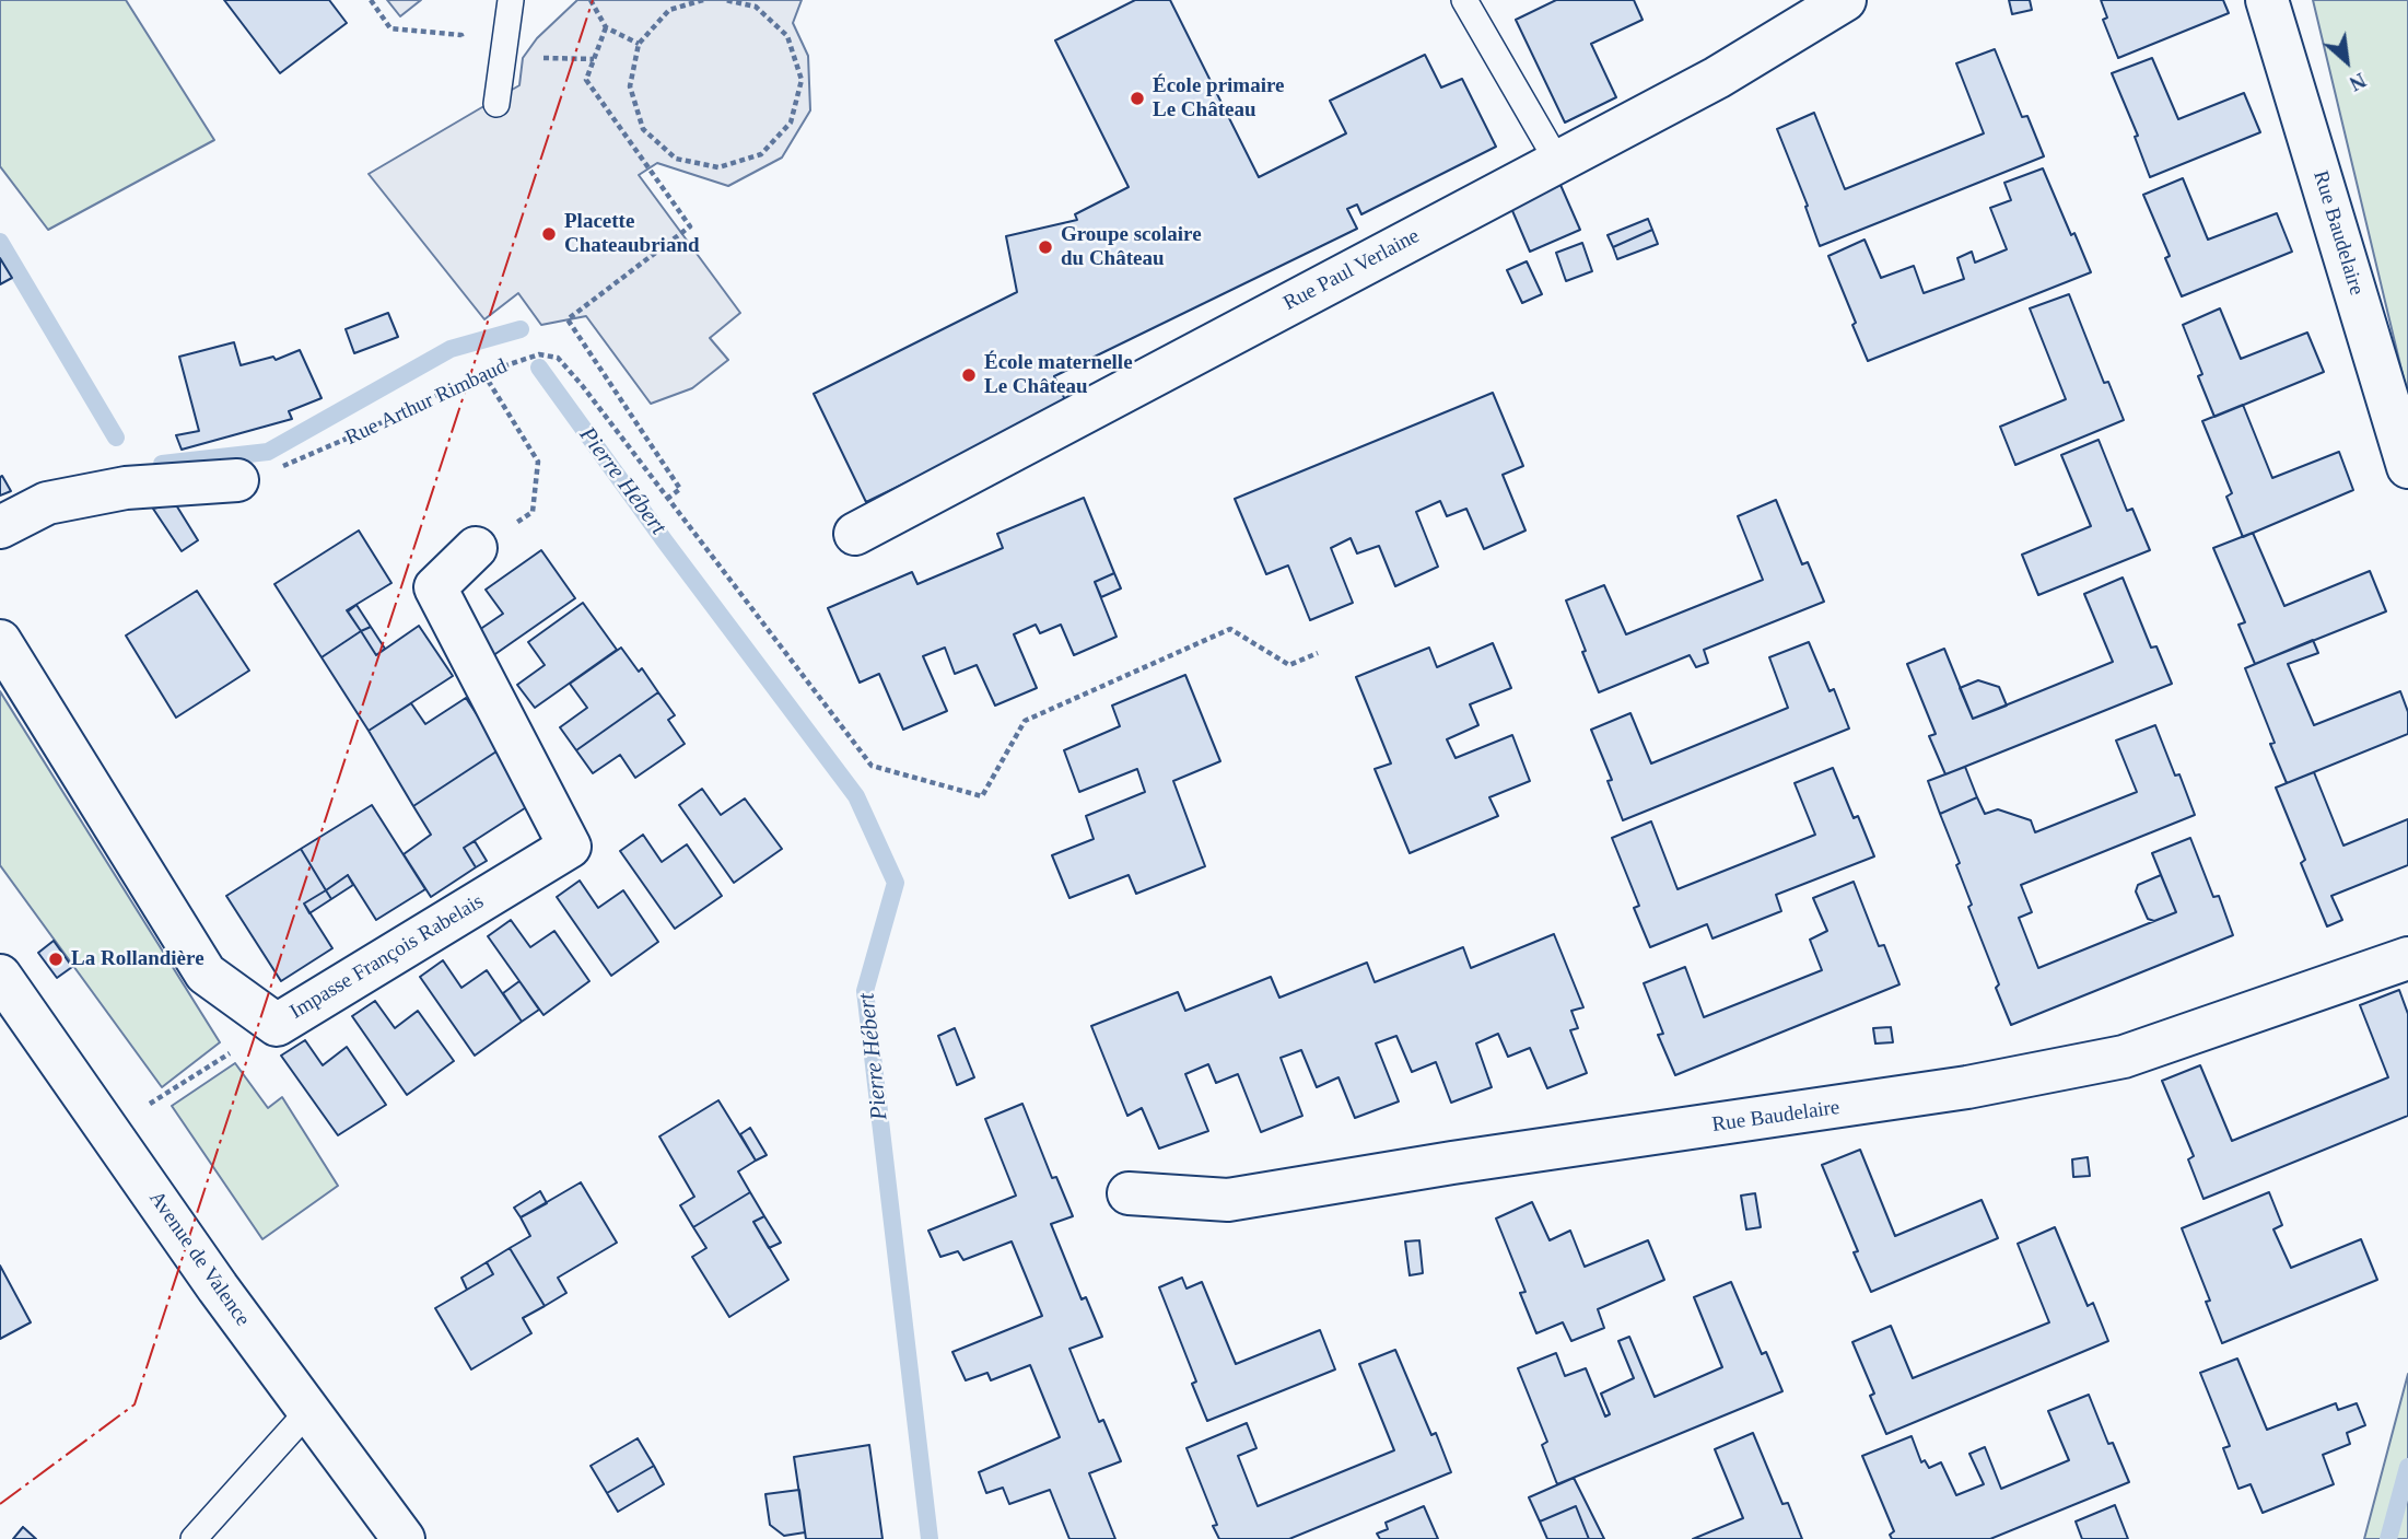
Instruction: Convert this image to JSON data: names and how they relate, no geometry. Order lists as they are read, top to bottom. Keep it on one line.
{"streets":{"street":["Rue Baudelaire","Rue Paul Verlaine","Impasse François Rabelais","Avenue de Valence"],"path":["Rue Arthur Rimbaud"]},"water":["Pierre Hébert"],"places":["École primaire Le Château","Placette Chateaubriand","Groupe scolaire du Château","École maternelle Le Château","La Rollandière"],"north":"bottom right"}
